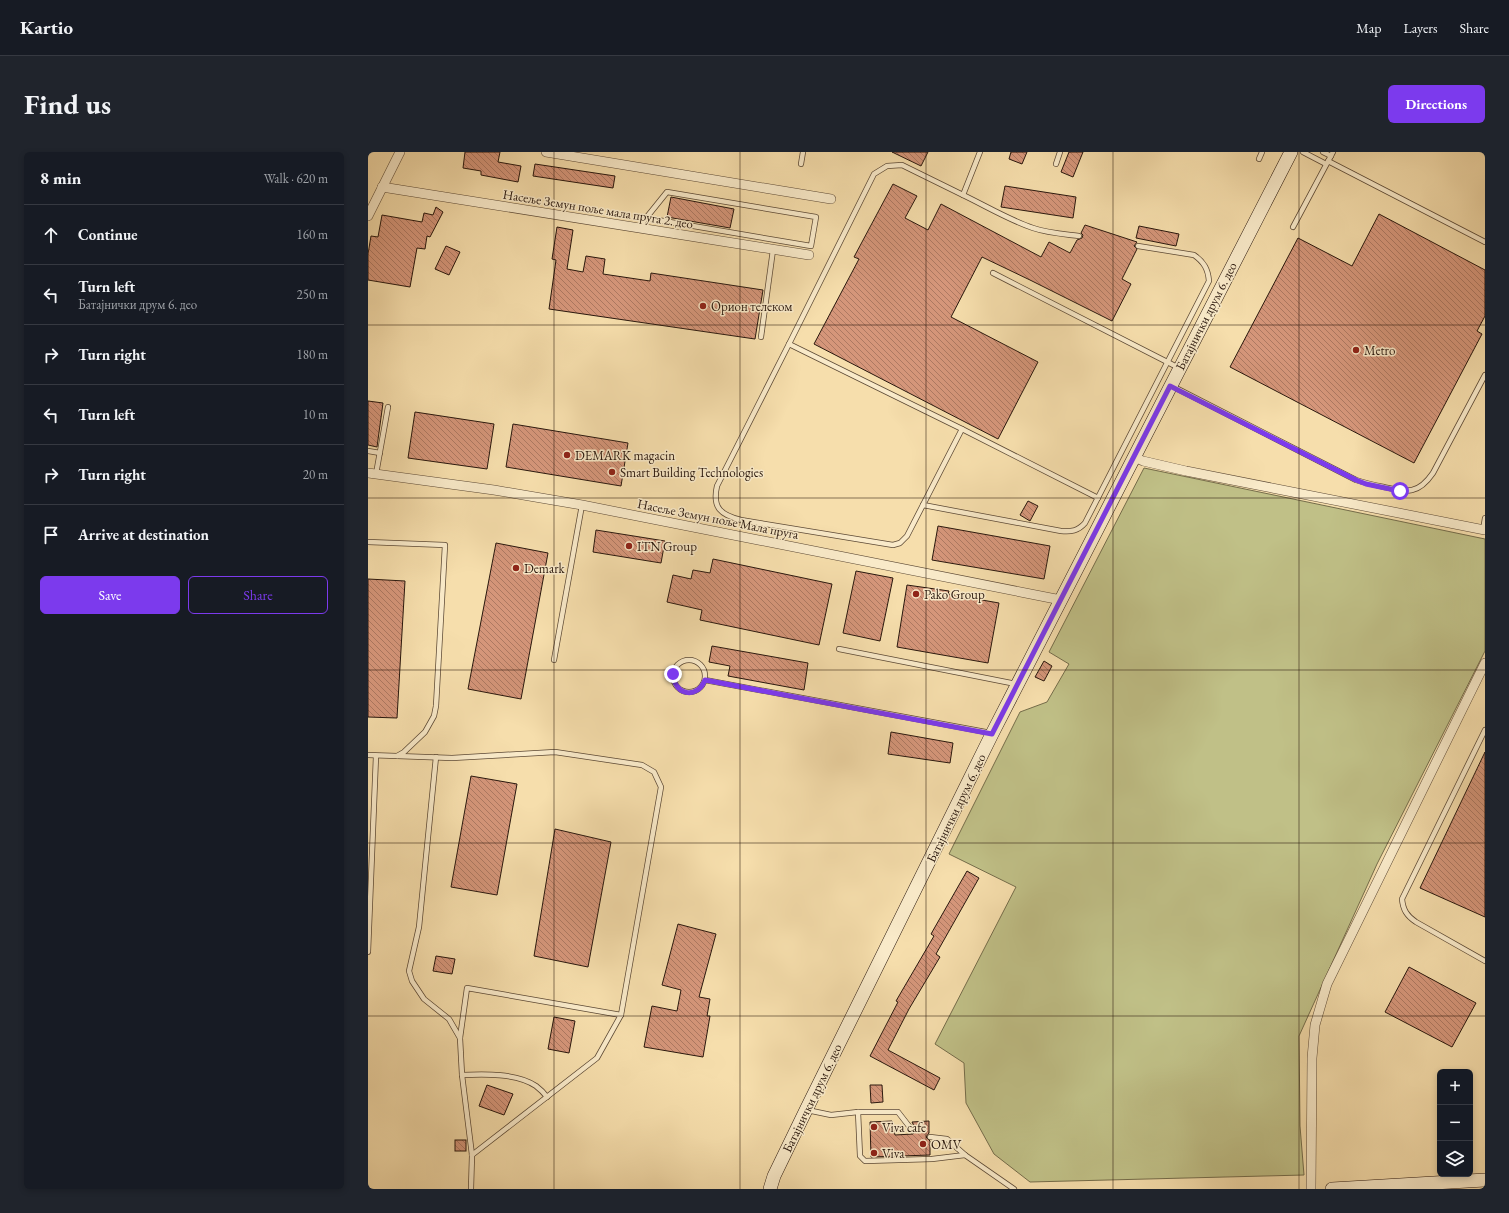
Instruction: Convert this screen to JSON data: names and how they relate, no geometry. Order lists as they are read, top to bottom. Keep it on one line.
{"streets":{"street":["Насеље Земун поље мала пруга 2. део","Батајнички друм 6. део","Насеље Земун поље Мала пруга"]},"crossings":[["Батајнички друм 6. део","Насеље Земун поље Мала пруга"]],"places":["Орион телеком","Metro","DEMARK magacin","Smart Building Technologies","ITN Group","Demark","Pako Group","Viva cafe","OMV","Viva"],"page":{"header":"Kartio","nav":["Map","Layers","Share"],"buttons":["Directions",["Save","Share"]],"title":"Find us","heading":["8 min","Walk · 620 m"],"list":[["Continue","160 m"],["Turn left","Батајнички друм 6. део","250 m"],["Turn right","180 m"],["Turn left","10 m"],["Turn right","20 m"],"Arrive at destination"],"map_buttons":["+","−"]}}
